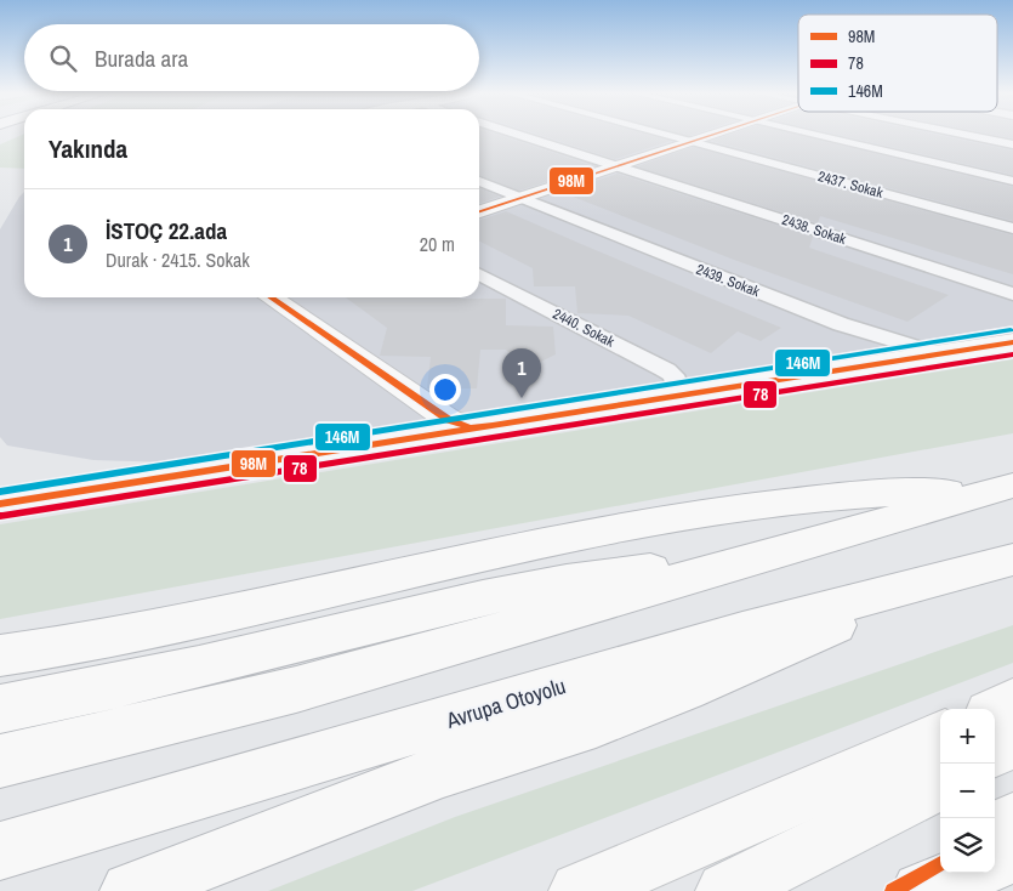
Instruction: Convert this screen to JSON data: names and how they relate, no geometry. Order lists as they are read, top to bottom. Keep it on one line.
{"streets":{"main road":["Avrupa Otoyolu"],"street":["2437. Sokak","2438. Sokak","2439. Sokak","2440. Sokak"]},"lines":["transit line 98M","transit line 146M","transit line 78"],"legend":["98M","78","146M"],"page":{"search":"Burada ara","heading":"Yakında","list":[{"mark":"1","name":"İSTOÇ 22.ada","note":"Durak · 2415. Sokak","value":"20 m"}],"pins":"1","map_buttons":["+","−"]}}
